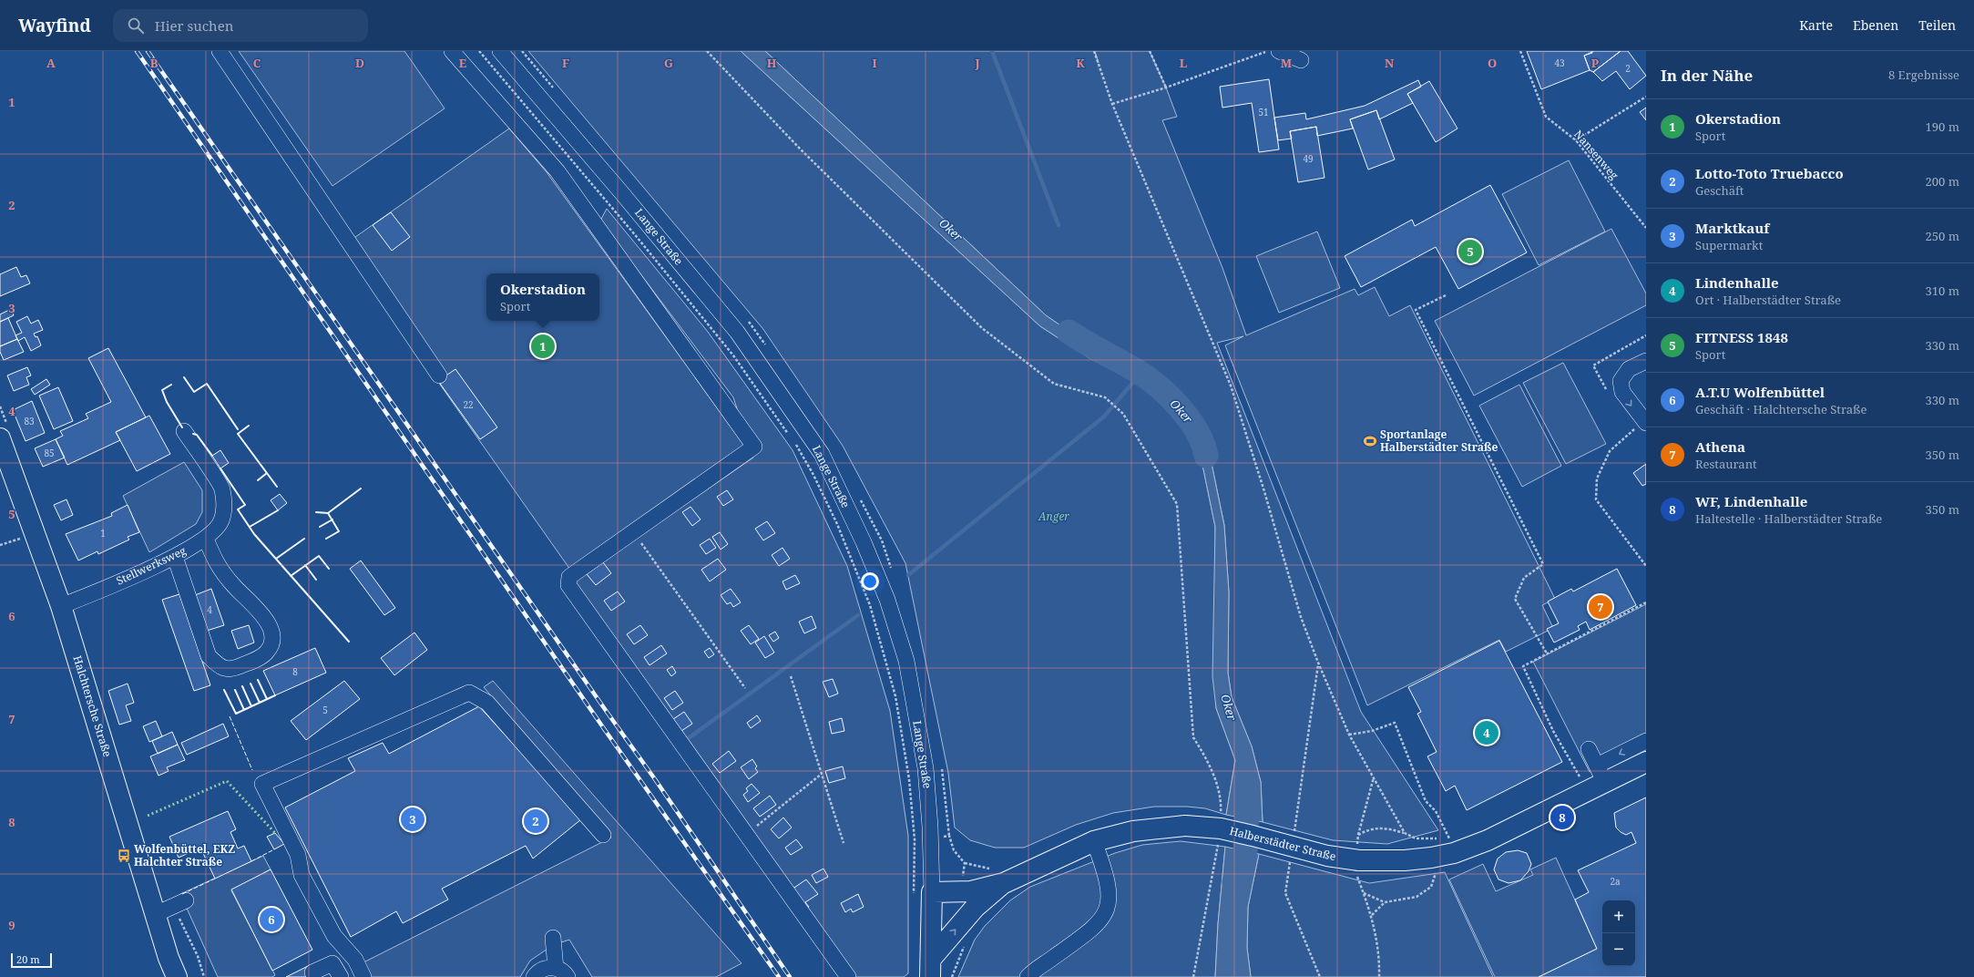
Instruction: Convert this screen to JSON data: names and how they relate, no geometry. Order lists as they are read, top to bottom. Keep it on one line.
{"streets":{"main road":["Lange Straße","Halchtersche Straße","Halberstädter Straße"],"street":["Stellwerksweg"],"path":["Nansenweg"]},"crossings":[["Lange Straße","Halberstädter Straße"],["Stellwerksweg","Halchtersche Straße"]],"water":["Oker"],"parks":["Anger"],"places":{"sports":["Sportanlage Halberstädter Straße"],"bus stop":["Wolfenbüttel, EKZ Halchter Straße"]},"house_numbers":["43","2","51","49","22","83","85","1","4","8","5","2a"],"scale_bar":"20 m","page":{"header":"Wayfind","search":"Hier suchen","nav":["Karte","Ebenen","Teilen"],"heading":["In der Nähe","8 Ergebnisse"],"list":[{"mark":"1","name":"Okerstadion","note":"Sport","value":"190 m"},{"mark":"2","name":"Lotto-Toto Truebacco","note":"Geschäft","value":"200 m"},{"mark":"3","name":"Marktkauf","note":"Supermarkt","value":"250 m"},{"mark":"4","name":"Lindenhalle","note":"Ort · Halberstädter Straße","value":"310 m"},{"mark":"5","name":"FITNESS 1848","note":"Sport","value":"330 m"},{"mark":"6","name":"A.T.U Wolfenbüttel","note":"Geschäft · Halchtersche Straße","value":"330 m"},{"mark":"7","name":"Athena","note":"Restaurant","value":"350 m"},{"mark":"8","name":"WF, Lindenhalle","note":"Haltestelle · Halberstädter Straße","value":"350 m"}],"pins":["5","1","7","4","8","3","2","6"],"popup":["Okerstadion","Sport"],"map_buttons":["+","−"],"scale":"20 m"},"grid":{"columns":["A","B","C","D","E","F","G","H","I","J","K","L","M","N","O","P"],"rows":["1","2","3","4","5","6","7","8","9"]}}
